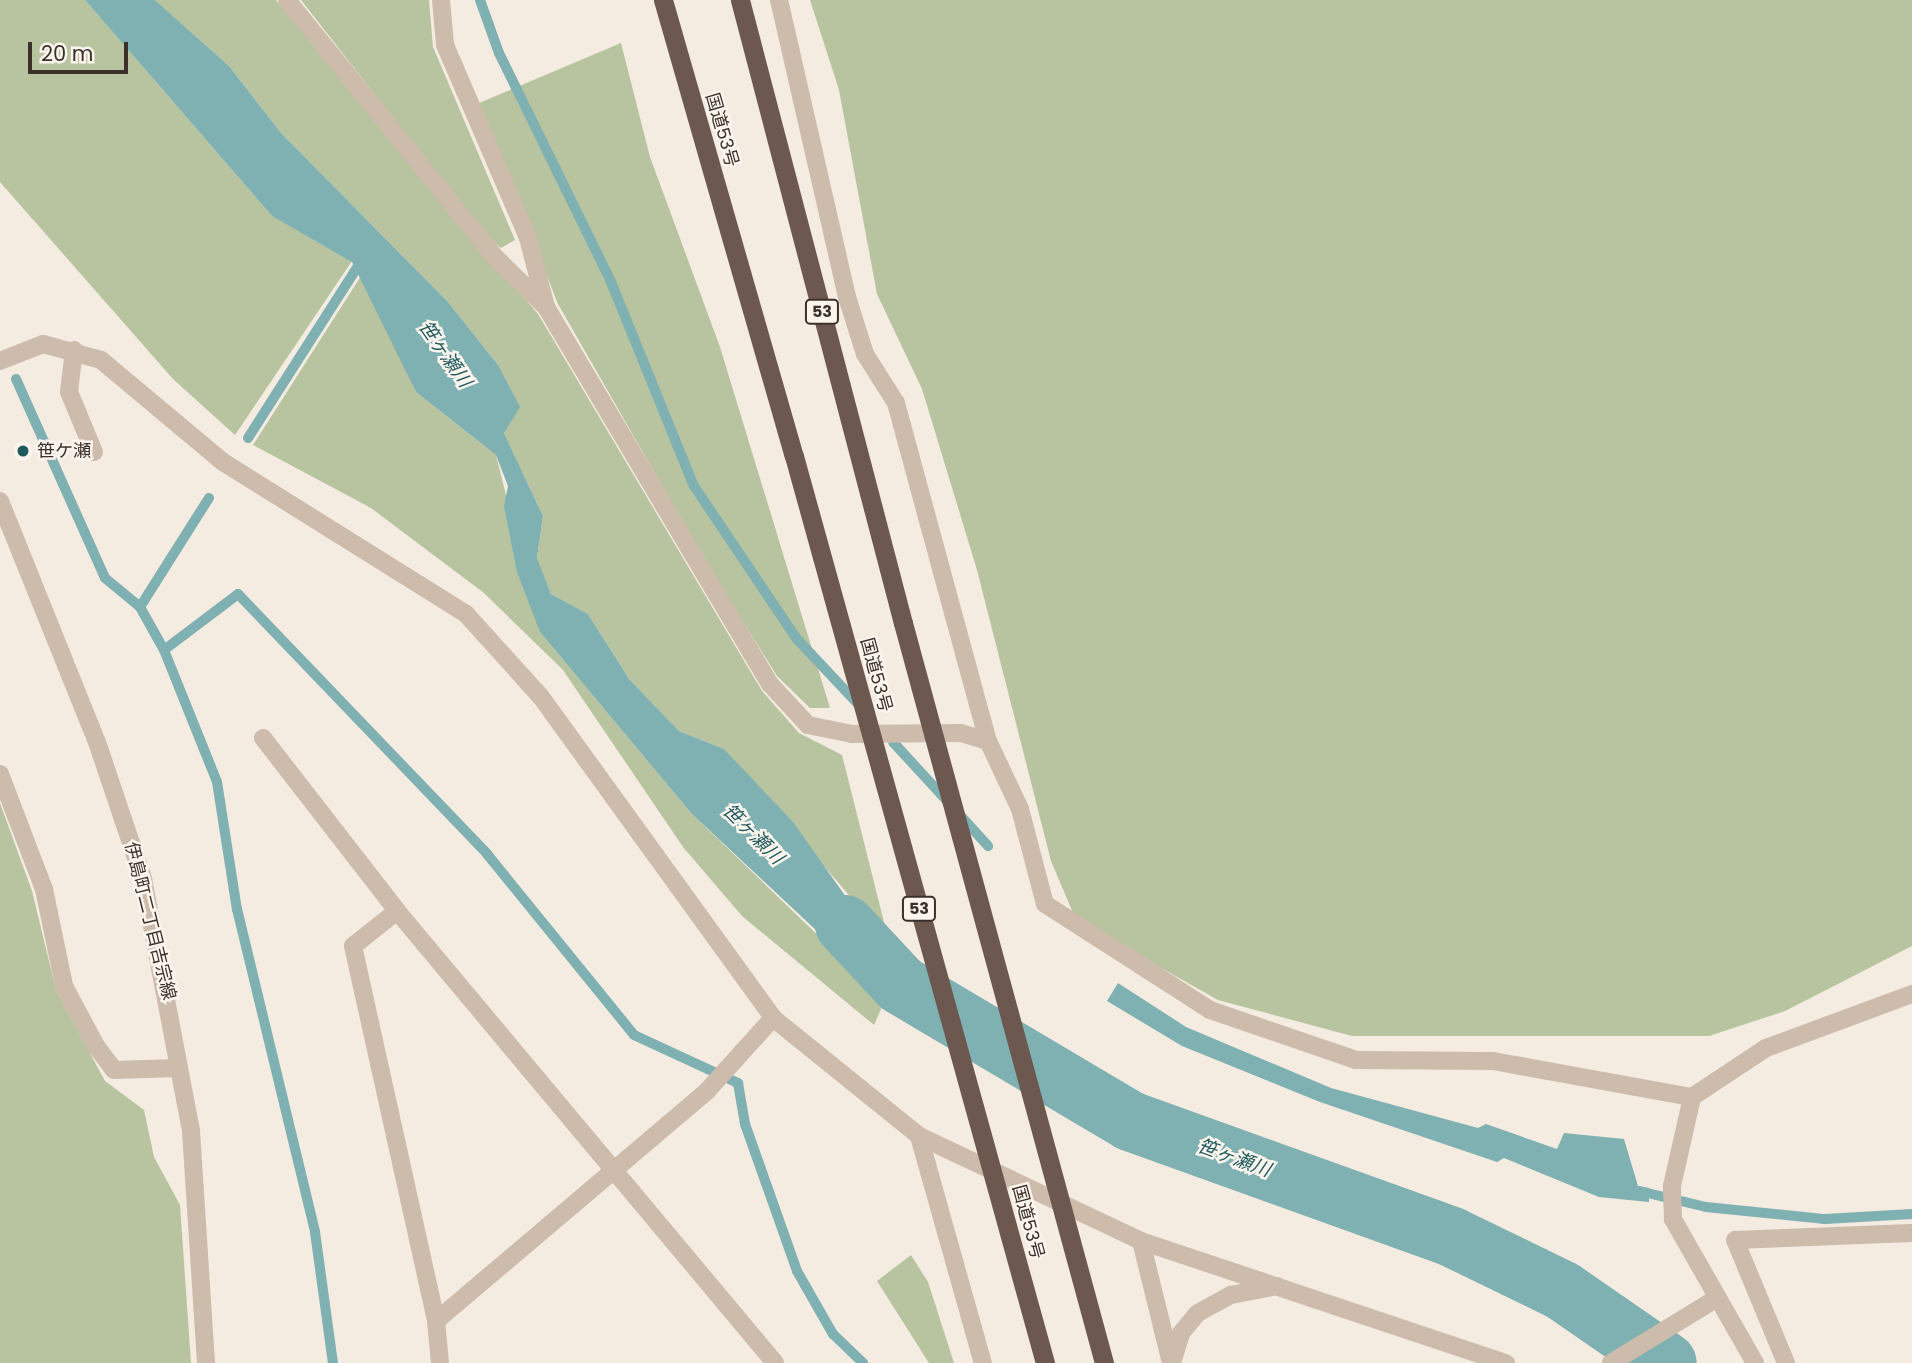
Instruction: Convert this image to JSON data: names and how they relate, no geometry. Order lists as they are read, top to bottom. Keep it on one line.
{"streets":{"highway":["国道53号","53"],"street":["伊島町二丁目吉宗線"]},"water":["笹ヶ瀬川"],"places":["笹ケ瀬"],"scale_bar":"20 m"}
